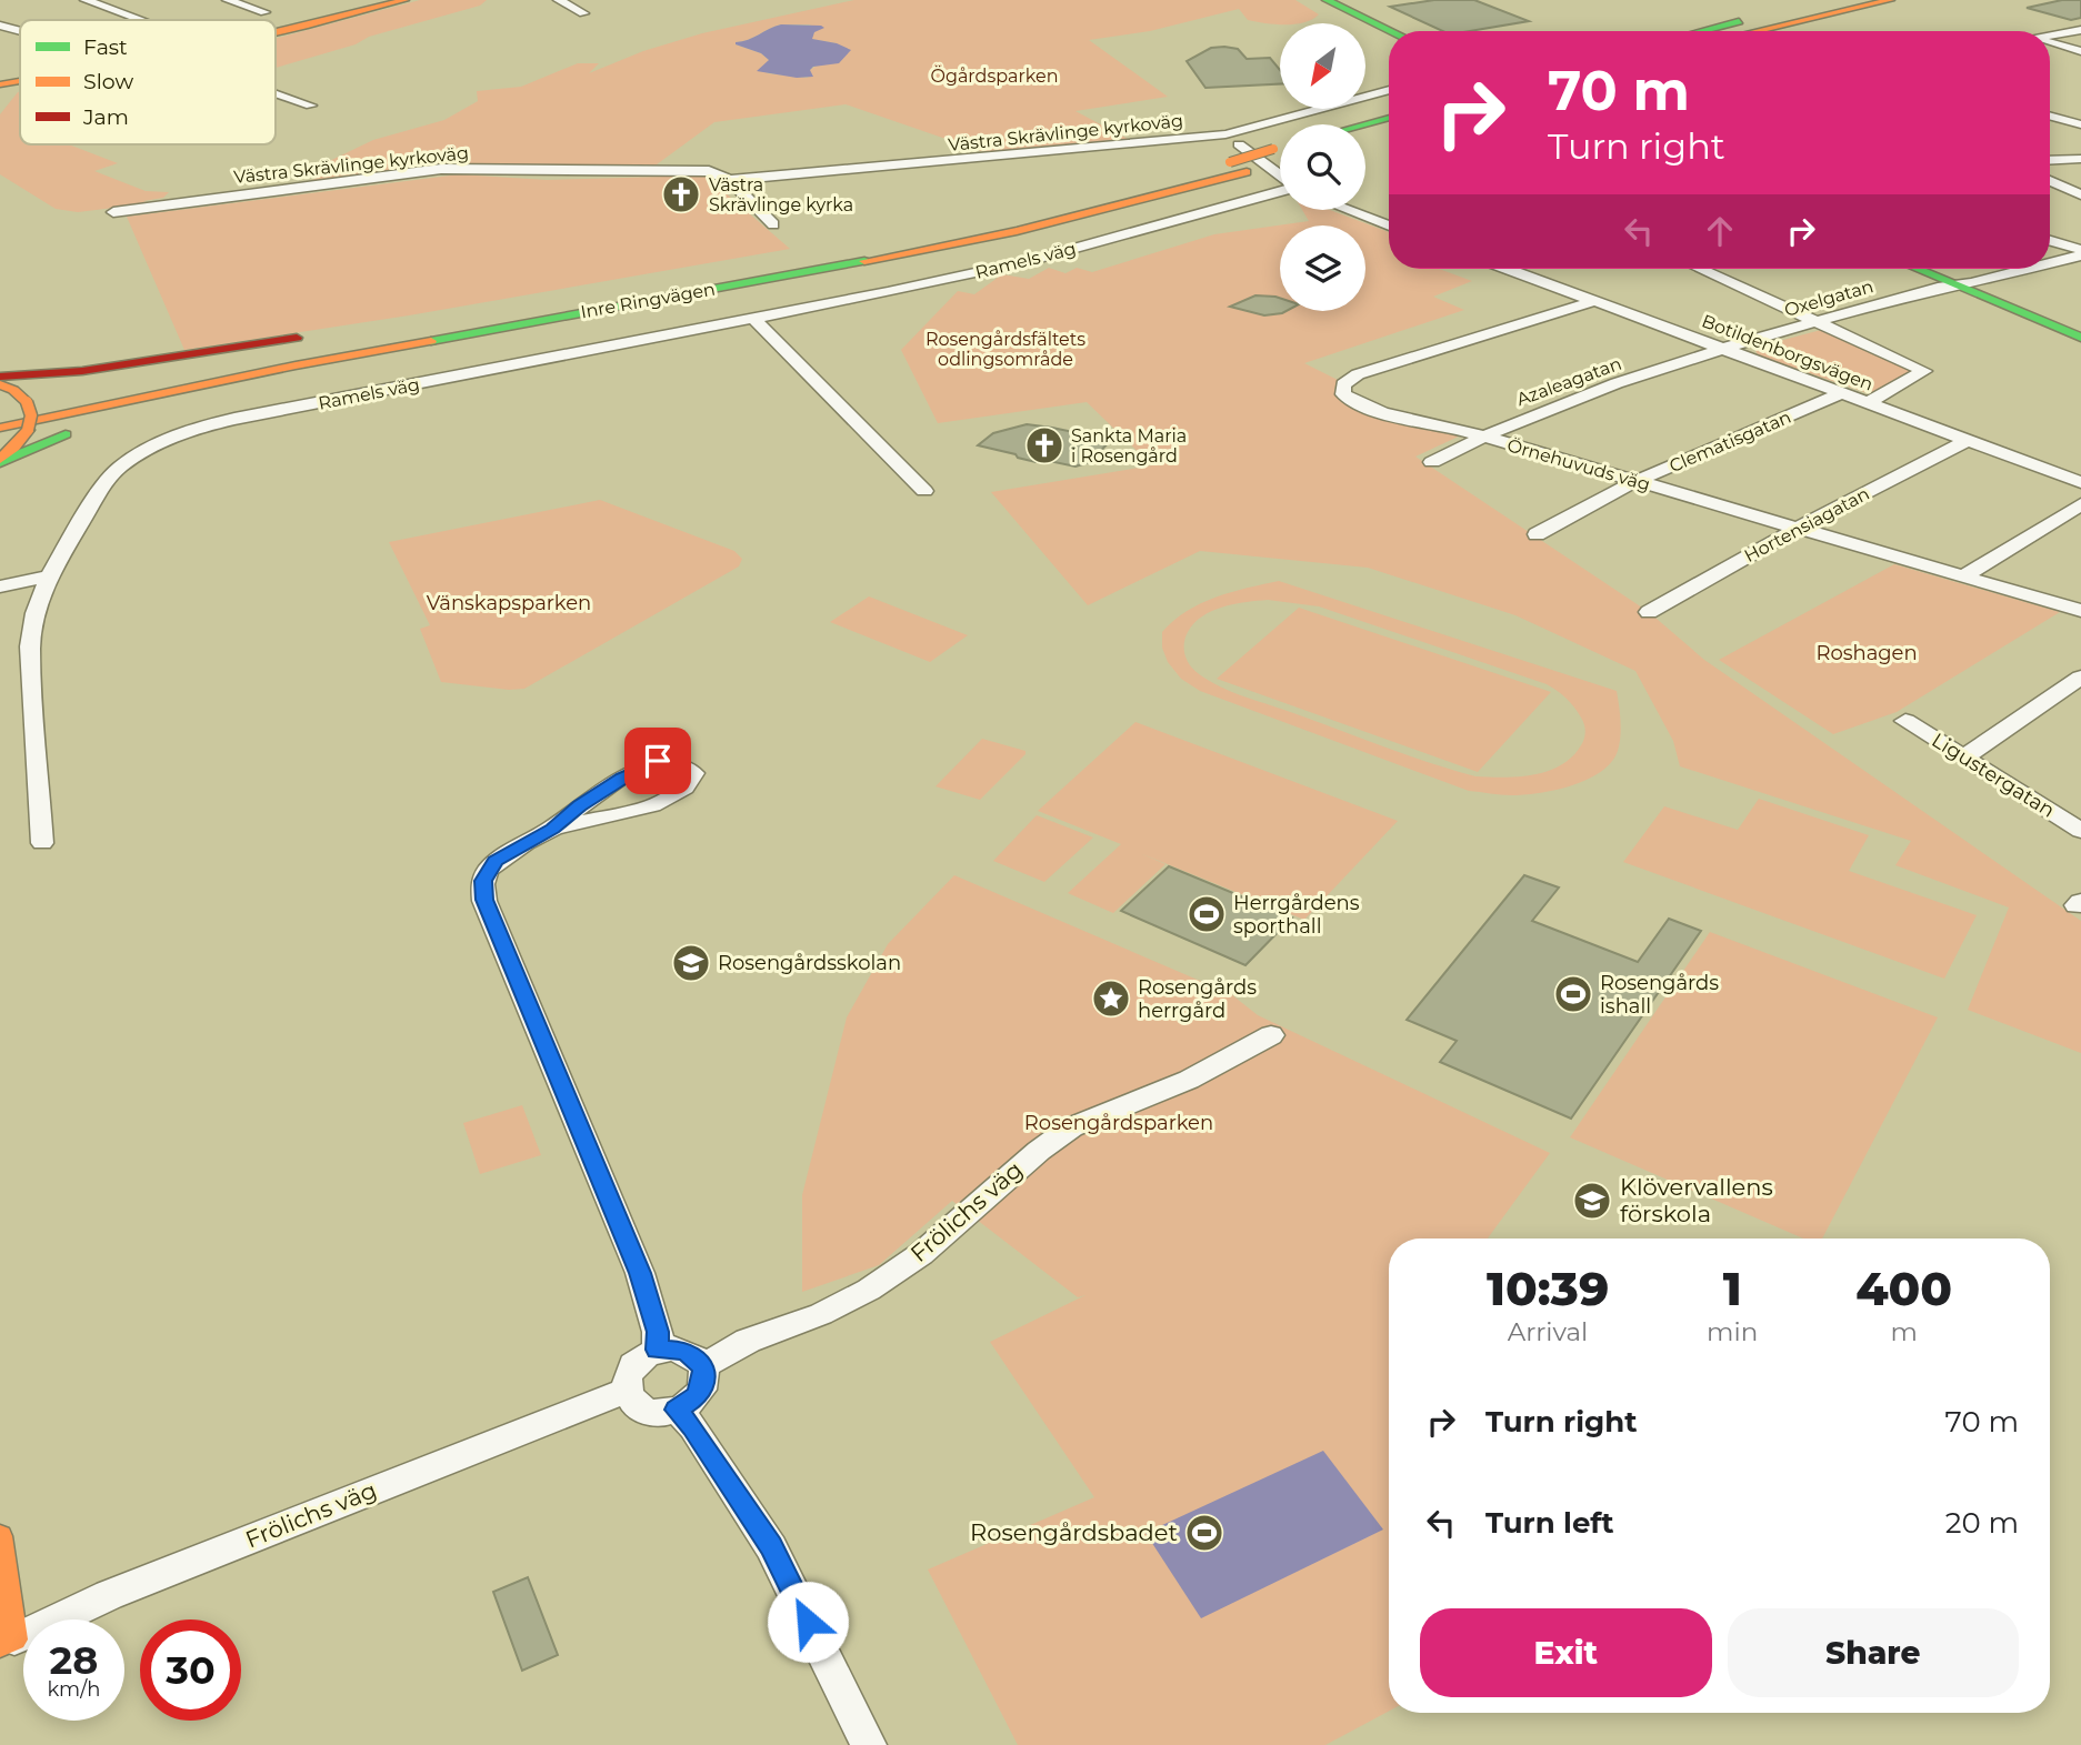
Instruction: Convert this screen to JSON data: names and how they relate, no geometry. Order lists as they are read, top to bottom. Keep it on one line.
{"streets":{"main road":["Inre Ringvägen"],"street":["Västra Skrävlinge kyrkoväg","Ramels väg","Oxelgatan","Botildenborgsvägen","Azaleagatan","Clematisgatan","Örnehuvuds väg","Hortensiagatan","Ligustergatan","Frölichs väg"]},"crossings":[["Oxelgatan","Botildenborgsvägen"],["Oxelgatan","Azaleagatan"],["Botildenborgsvägen","Azaleagatan"],["Botildenborgsvägen","Clematisgatan"],["Botildenborgsvägen","Örnehuvuds väg"],["Botildenborgsvägen","Hortensiagatan"],["Azaleagatan","Örnehuvuds väg"],["Clematisgatan","Örnehuvuds väg"],["Örnehuvuds väg","Hortensiagatan"]],"parks":["Ögårdsparken","Rosengårdsfältets odlingsområde","Vänskapsparken","Roshagen","Rosengårdsparken"],"places":{"church":["Västra Skrävlinge kyrka","Sankta Maria i Rosengård"],"sports":["Herrgårdens sporthall","Rosengårds ishall","Rosengårdsbadet"],"school or university":["Rosengårdsskolan","Klövervallens förskola"],"place":["Rosengårds herrgård"]},"legend":["Fast","Slow","Jam"],"north":"bottom left","page":{"turn":["70 m","Turn right"],"eta":["10:39","Arrival","1","min","400","m"],"list":[{"name":"Turn right","value":"70 m"},{"name":"Turn left","value":"20 m"}],"buttons":["Exit","Share"],"speed":"28 km/h","limit":"30"}}
